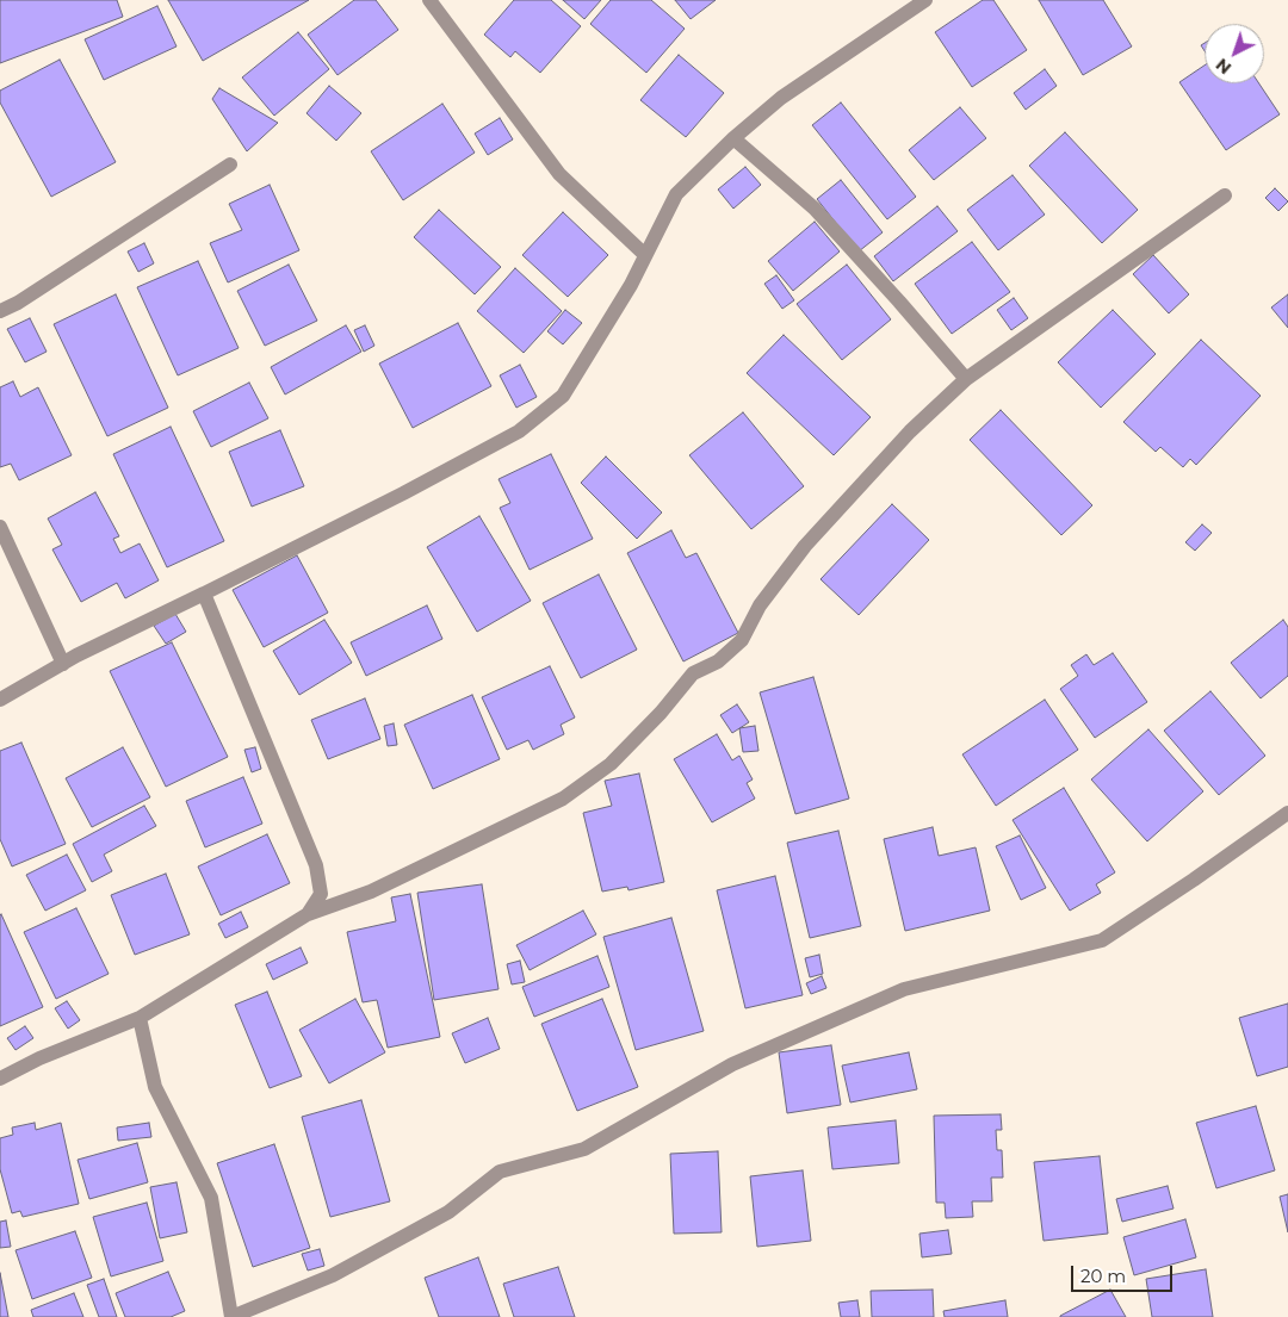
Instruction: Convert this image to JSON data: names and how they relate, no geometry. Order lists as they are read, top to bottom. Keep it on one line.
{"scale_bar":"20 m","north":"bottom left"}
